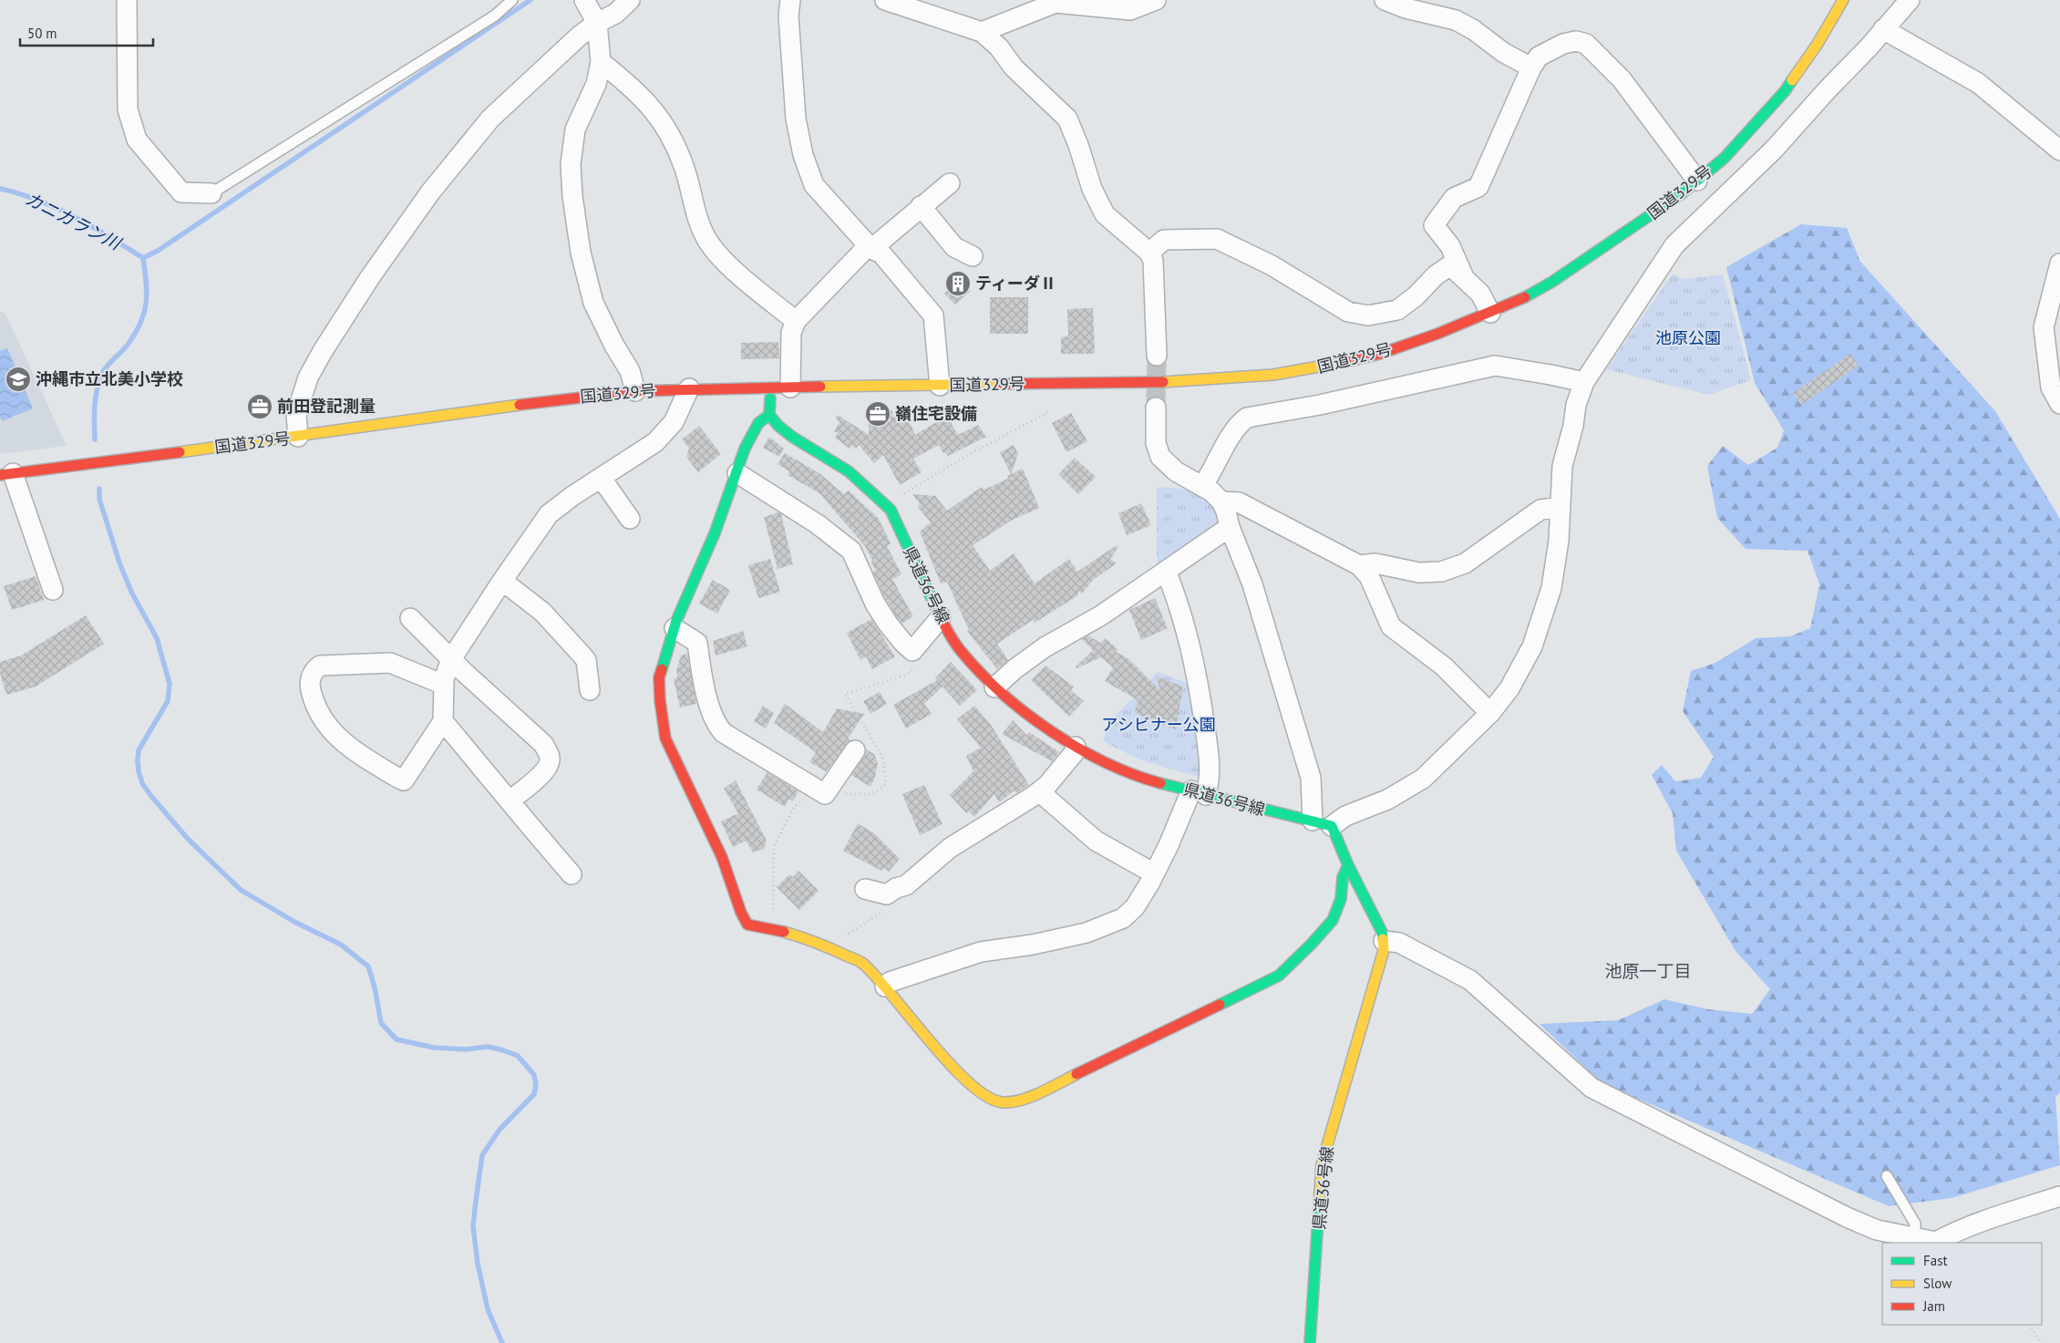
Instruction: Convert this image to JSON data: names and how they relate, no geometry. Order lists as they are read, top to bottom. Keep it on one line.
{"streets":{"main road":["国道329号","県道36号線"]},"districts":["池原一丁目"],"water":["カニカラン川"],"parks":["池原公園","アシビナー公園"],"places":{"building":["ティーダⅡ"],"school or university":["沖縄市立北美小学校"],"office":["前田登記測量","嶺住宅設備"]},"legend":["Fast","Slow","Jam"],"scale_bar":"50 m"}
